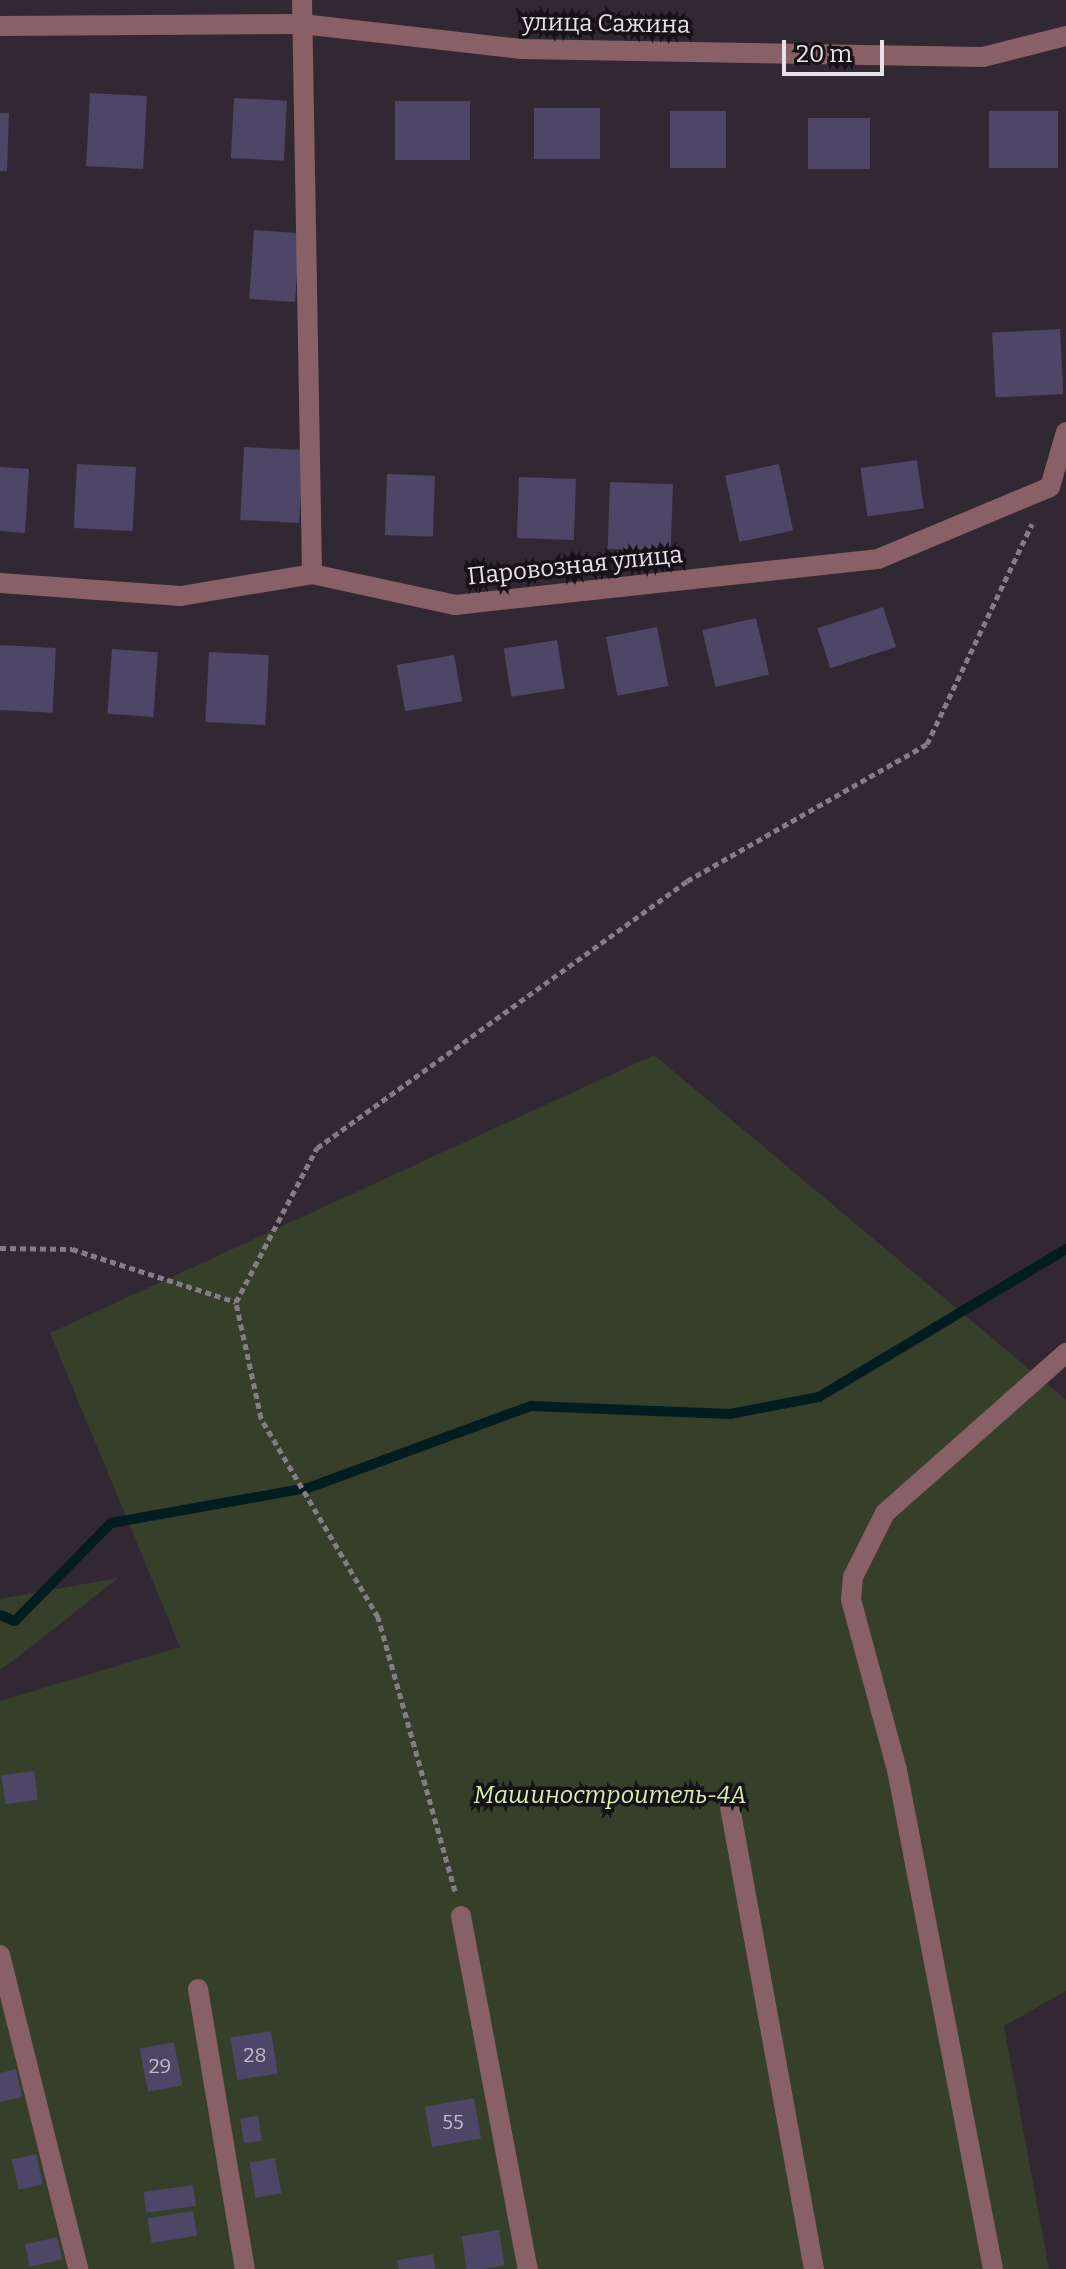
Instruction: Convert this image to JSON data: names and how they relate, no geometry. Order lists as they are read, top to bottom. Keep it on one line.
{"streets":{"street":["улица Сажина","Паровозная улица"]},"parks":["Машиностроитель-4А"],"house_numbers":["28","29","55"],"scale_bar":"20 m"}
